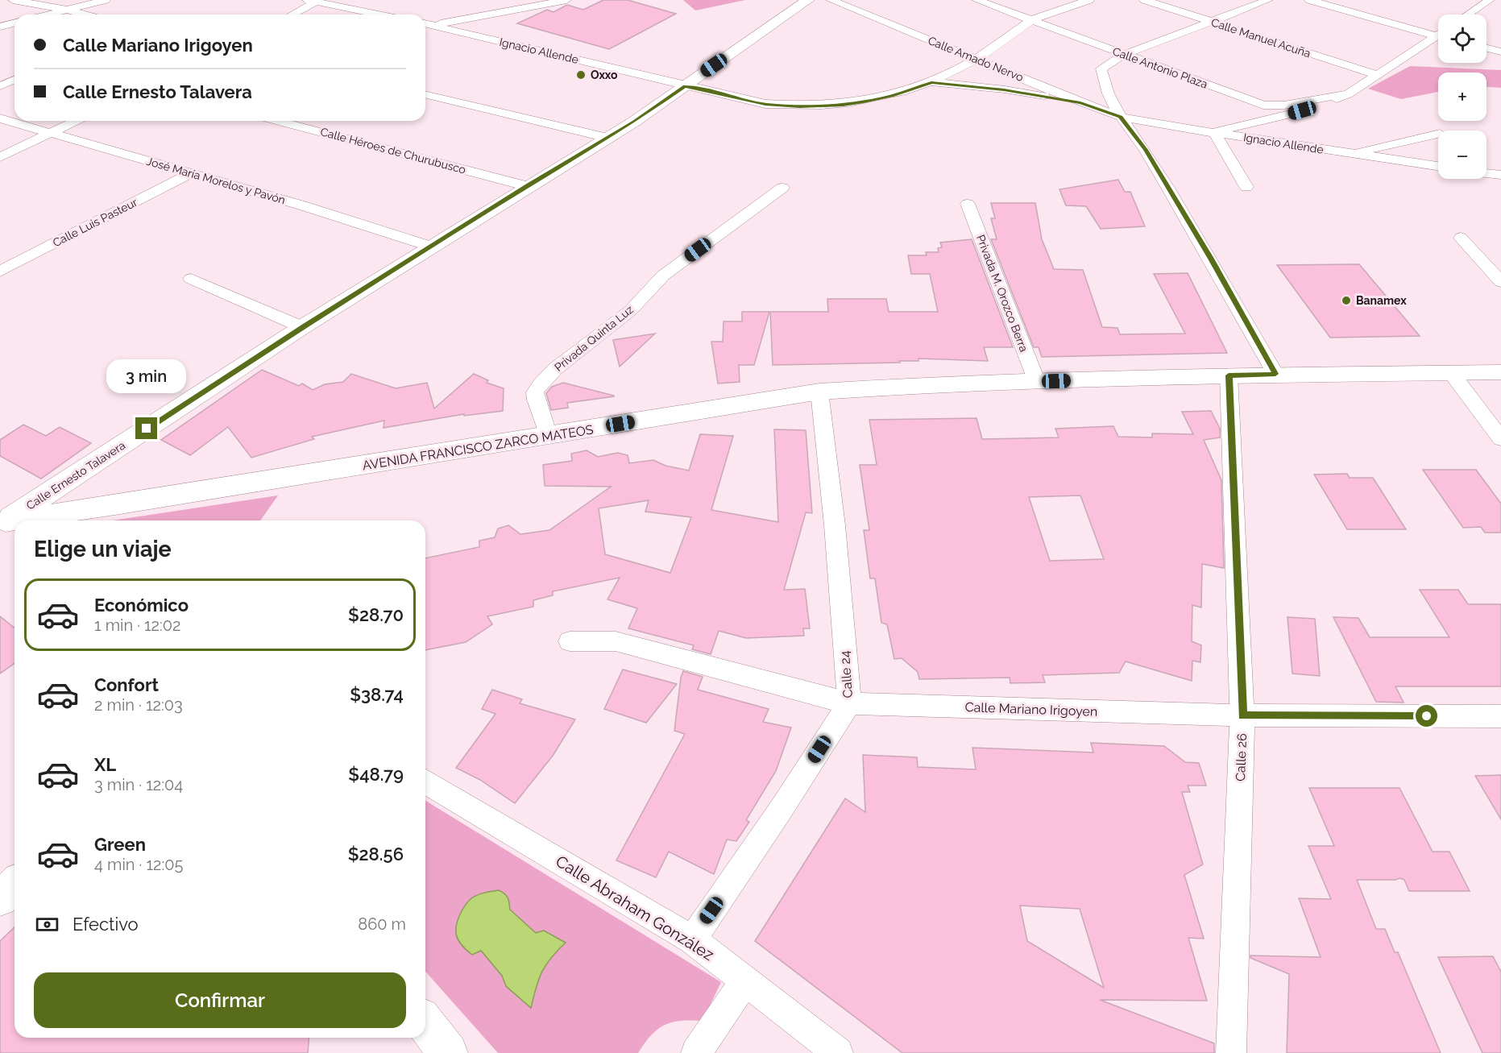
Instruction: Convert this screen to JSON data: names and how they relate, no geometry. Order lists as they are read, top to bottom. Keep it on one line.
{"streets":{"street":["Calle Manuel Acuña","Ignacio Allende","Calle Amado Nervo","Calle Antonio Plaza","Calle Héroes de Churubusco","José María Morelos y Pavón","Calle Luis Pasteur","Privada M. Orozco Berra","Privada Quinta Luz","AVENIDA FRANCISCO ZARCO MATEOS","Calle Ernesto Talavera","Calle 24","Calle Mariano Irigoyen","Calle 26","Calle Abraham González"]},"crossings":[["Ignacio Allende","Calle Amado Nervo"],["Ignacio Allende","Calle Antonio Plaza"],["Ignacio Allende","Calle Ernesto Talavera"],["Calle Héroes de Churubusco","Calle Ernesto Talavera"],["José María Morelos y Pavón","Calle Luis Pasteur"],["José María Morelos y Pavón","Calle Ernesto Talavera"],["Privada M. Orozco Berra","AVENIDA FRANCISCO ZARCO MATEOS"],["Privada Quinta Luz","AVENIDA FRANCISCO ZARCO MATEOS"],["AVENIDA FRANCISCO ZARCO MATEOS","Calle 24"],["AVENIDA FRANCISCO ZARCO MATEOS","Calle 26"],["Calle 24","Calle Mariano Irigoyen"],["Calle 24","Calle Abraham González"],["Calle Mariano Irigoyen","Calle 26"]],"places":["Oxxo","Banamex"],"page":{"map_buttons":["+","−"],"banner":["Calle Mariano Irigoyen","Calle Ernesto Talavera"],"bubble":"3 min","heading":"Elige un viaje","list":[{"name":"Económico","note":"1 min · 12:02","value":"$28.70"},{"name":"Confort","note":"2 min · 12:03","value":"$38.74"},{"name":"XL","note":"3 min · 12:04","value":"$48.79"},{"name":"Green","note":"4 min · 12:05","value":"$28.56"}],"pay":["Efectivo","860 m"],"buttons":"Confirmar"}}
